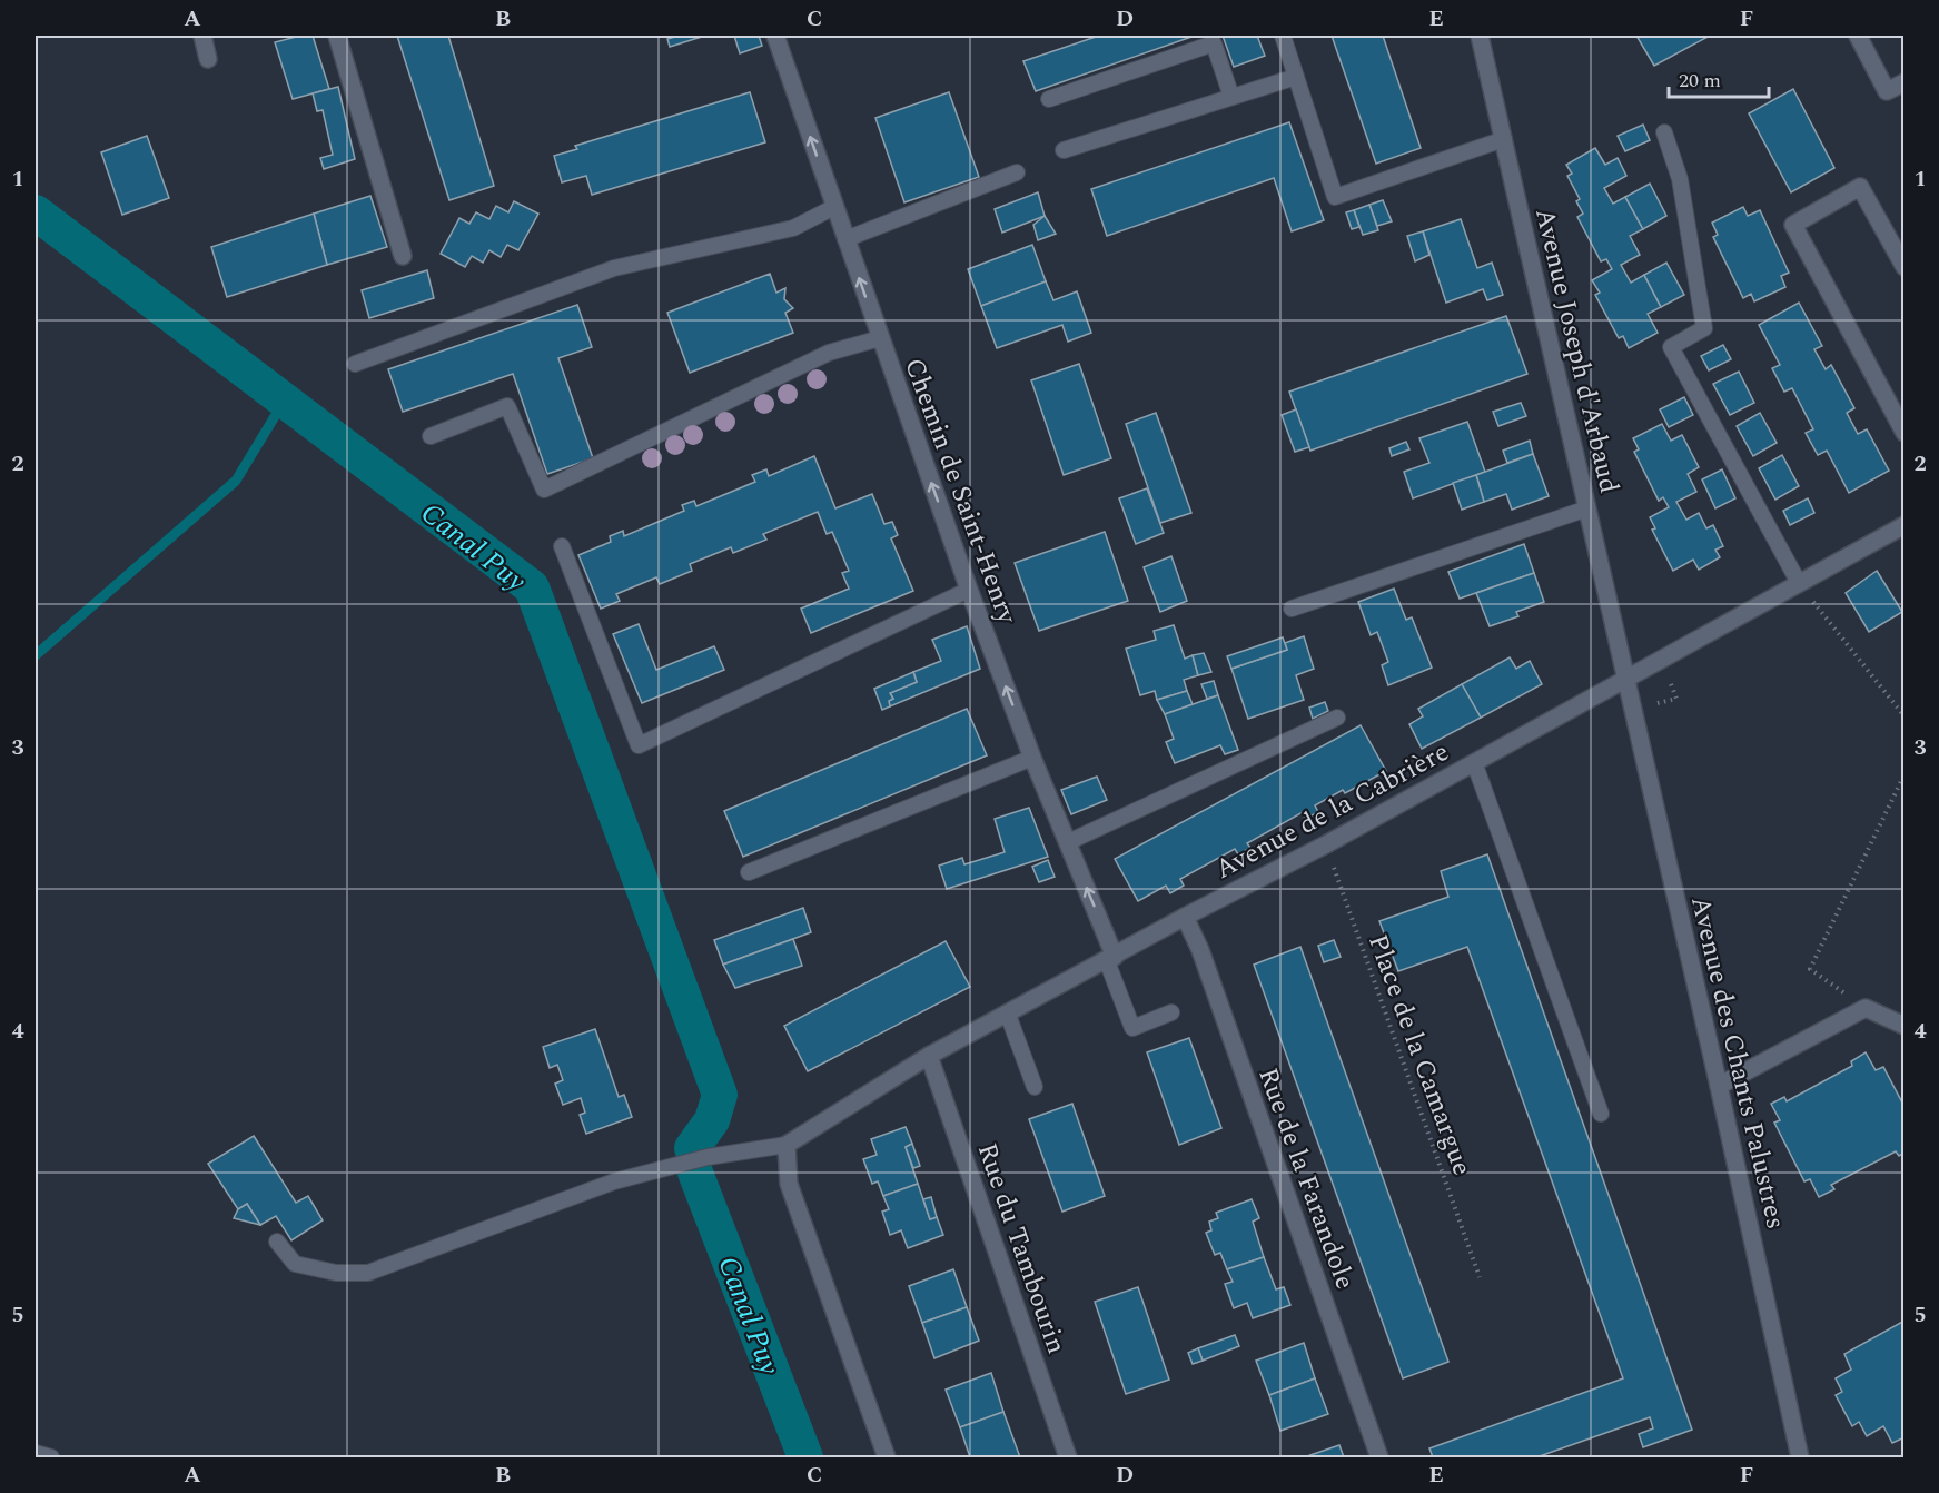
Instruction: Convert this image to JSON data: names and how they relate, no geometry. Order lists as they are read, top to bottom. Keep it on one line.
{"streets":{"street":["Avenue Joseph d'Arbaud","Chemin de Saint-Henry","Avenue de la Cabrière","Avenue des Chants Palustres","Rue de la Farandole","Rue du Tambourin"],"path":["Place de la Camargue"]},"crossings":[["Avenue Joseph d'Arbaud","Avenue de la Cabrière"],["Avenue Joseph d'Arbaud","Avenue des Chants Palustres"],["Chemin de Saint-Henry","Avenue de la Cabrière"],["Avenue de la Cabrière","Place de la Camargue"],["Avenue de la Cabrière","Avenue des Chants Palustres"],["Avenue de la Cabrière","Rue de la Farandole"],["Avenue de la Cabrière","Rue du Tambourin"]],"one_way":["Chemin de Saint-Henry"],"water":["Canal Puy"],"scale_bar":"20 m","grid":{"columns":["A","B","C","D","E","F"],"rows":["1","2","3","4","5"]}}
